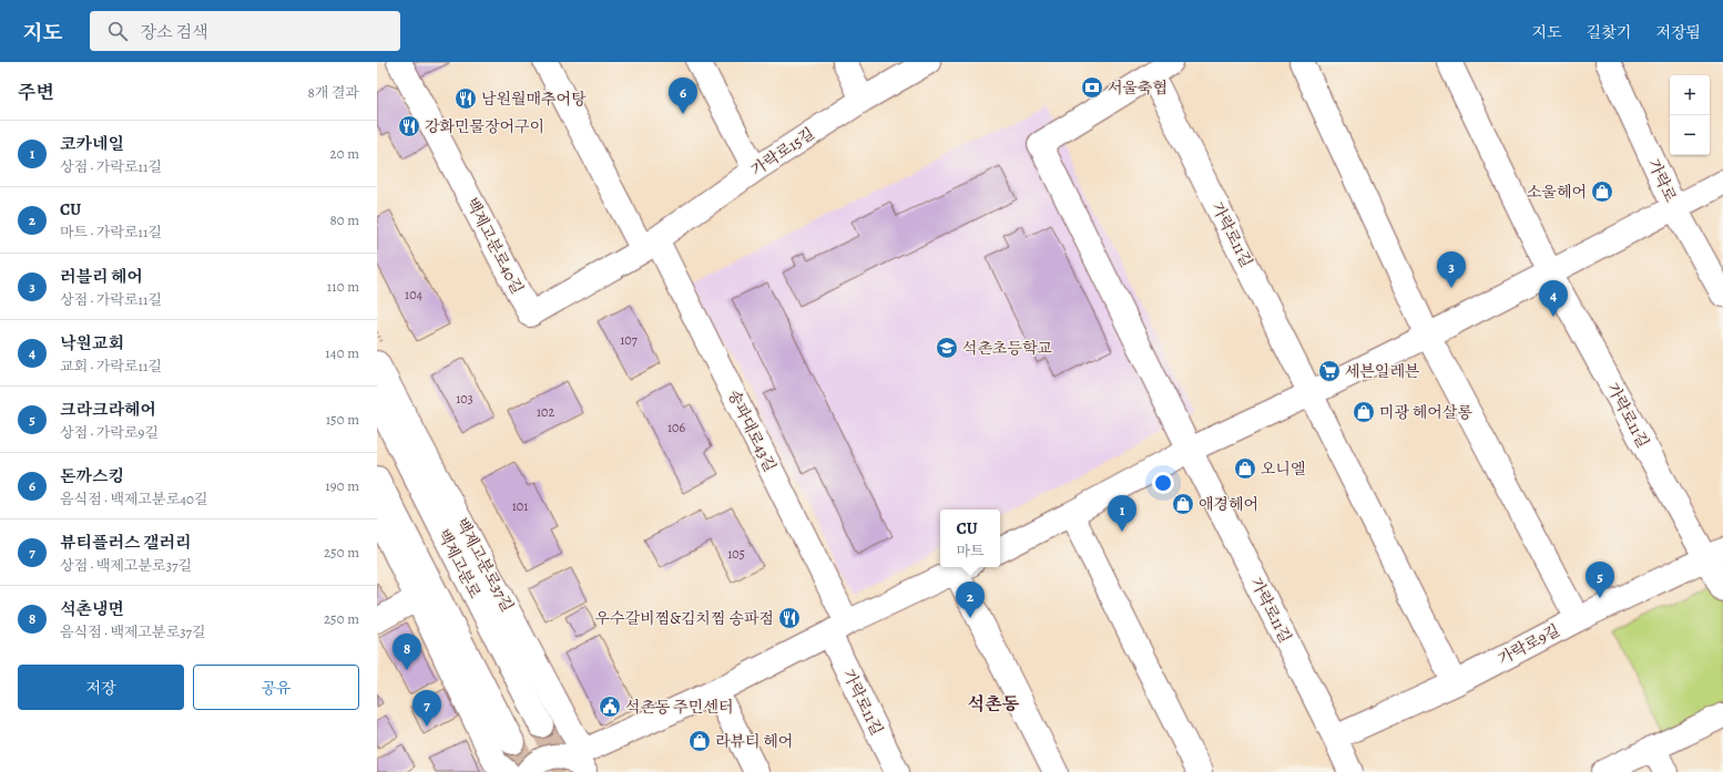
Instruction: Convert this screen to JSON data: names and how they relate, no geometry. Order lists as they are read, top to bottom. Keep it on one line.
{"streets":{"street":["가락로15길","가락로","가락로11길","백제고분로40길","송파대로43길","백제고분로","백제고분로37길","가락로9길"]},"crossings":[["가락로15길","백제고분로40길"],["가락로15길","송파대로43길"],["가락로11길","송파대로43길"],["가락로11길","가락로9길"],["백제고분로40길","송파대로43길"]],"districts":["석촌동"],"places":{"bank":["서울축협"],"restaurant":["남원월매추어탕","강화민물장어구이","우수갈비찜&김치찜 송파점"],"shop":["소울헤어","미광 헤어살롱","오니엘","애경헤어","라뷰티 헤어"],"school or university":["석촌초등학교"],"supermarket":["세븐일레븐"],"public building":["석촌동 주민센터"]},"house_numbers":["104","107","103","102","106","101","105"],"page":{"header":"지도","search":"장소 검색","nav":["지도","길찾기","저장됨"],"heading":["주변","8개 결과"],"map_buttons":["+","−"],"pins":["6","3","4","1","5","2","8","7"],"list":[{"mark":"1","name":"코카네일","note":"상점 · 가락로11길","value":"20 m"},{"mark":"2","name":"CU","note":"마트 · 가락로11길","value":"80 m"},{"mark":"3","name":"러블리 헤어","note":"상점 · 가락로11길","value":"110 m"},{"mark":"4","name":"낙원교회","note":"교회 · 가락로11길","value":"140 m"},{"mark":"5","name":"크라크라헤어","note":"상점 · 가락로9길","value":"150 m"},{"mark":"6","name":"돈까스킹","note":"음식점 · 백제고분로40길","value":"190 m"},{"mark":"7","name":"뷰티플러스 갤러리","note":"상점 · 백제고분로37길","value":"250 m"},{"mark":"8","name":"석촌냉면","note":"음식점 · 백제고분로37길","value":"250 m"}],"popup":["CU","마트"],"buttons":["저장","공유"]}}
